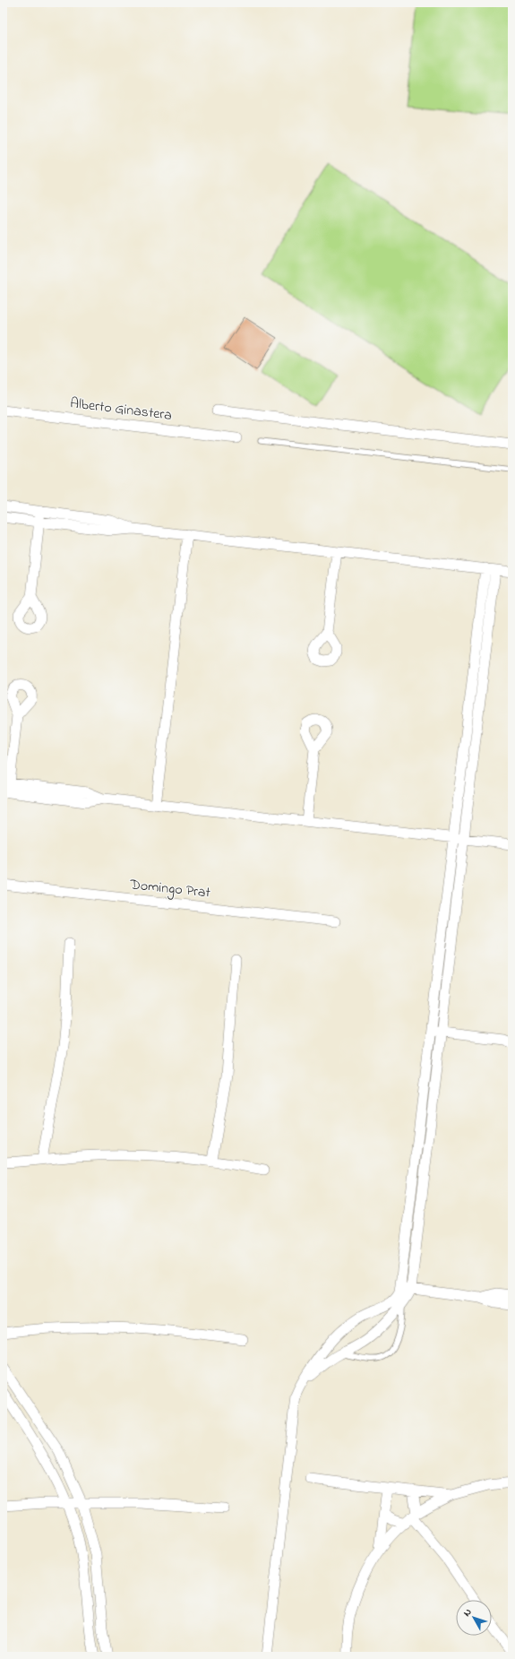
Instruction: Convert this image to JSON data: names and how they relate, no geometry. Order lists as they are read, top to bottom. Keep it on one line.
{"streets":{"street":["Alberto Ginastera","Domingo Prat"]},"north":"top left"}
